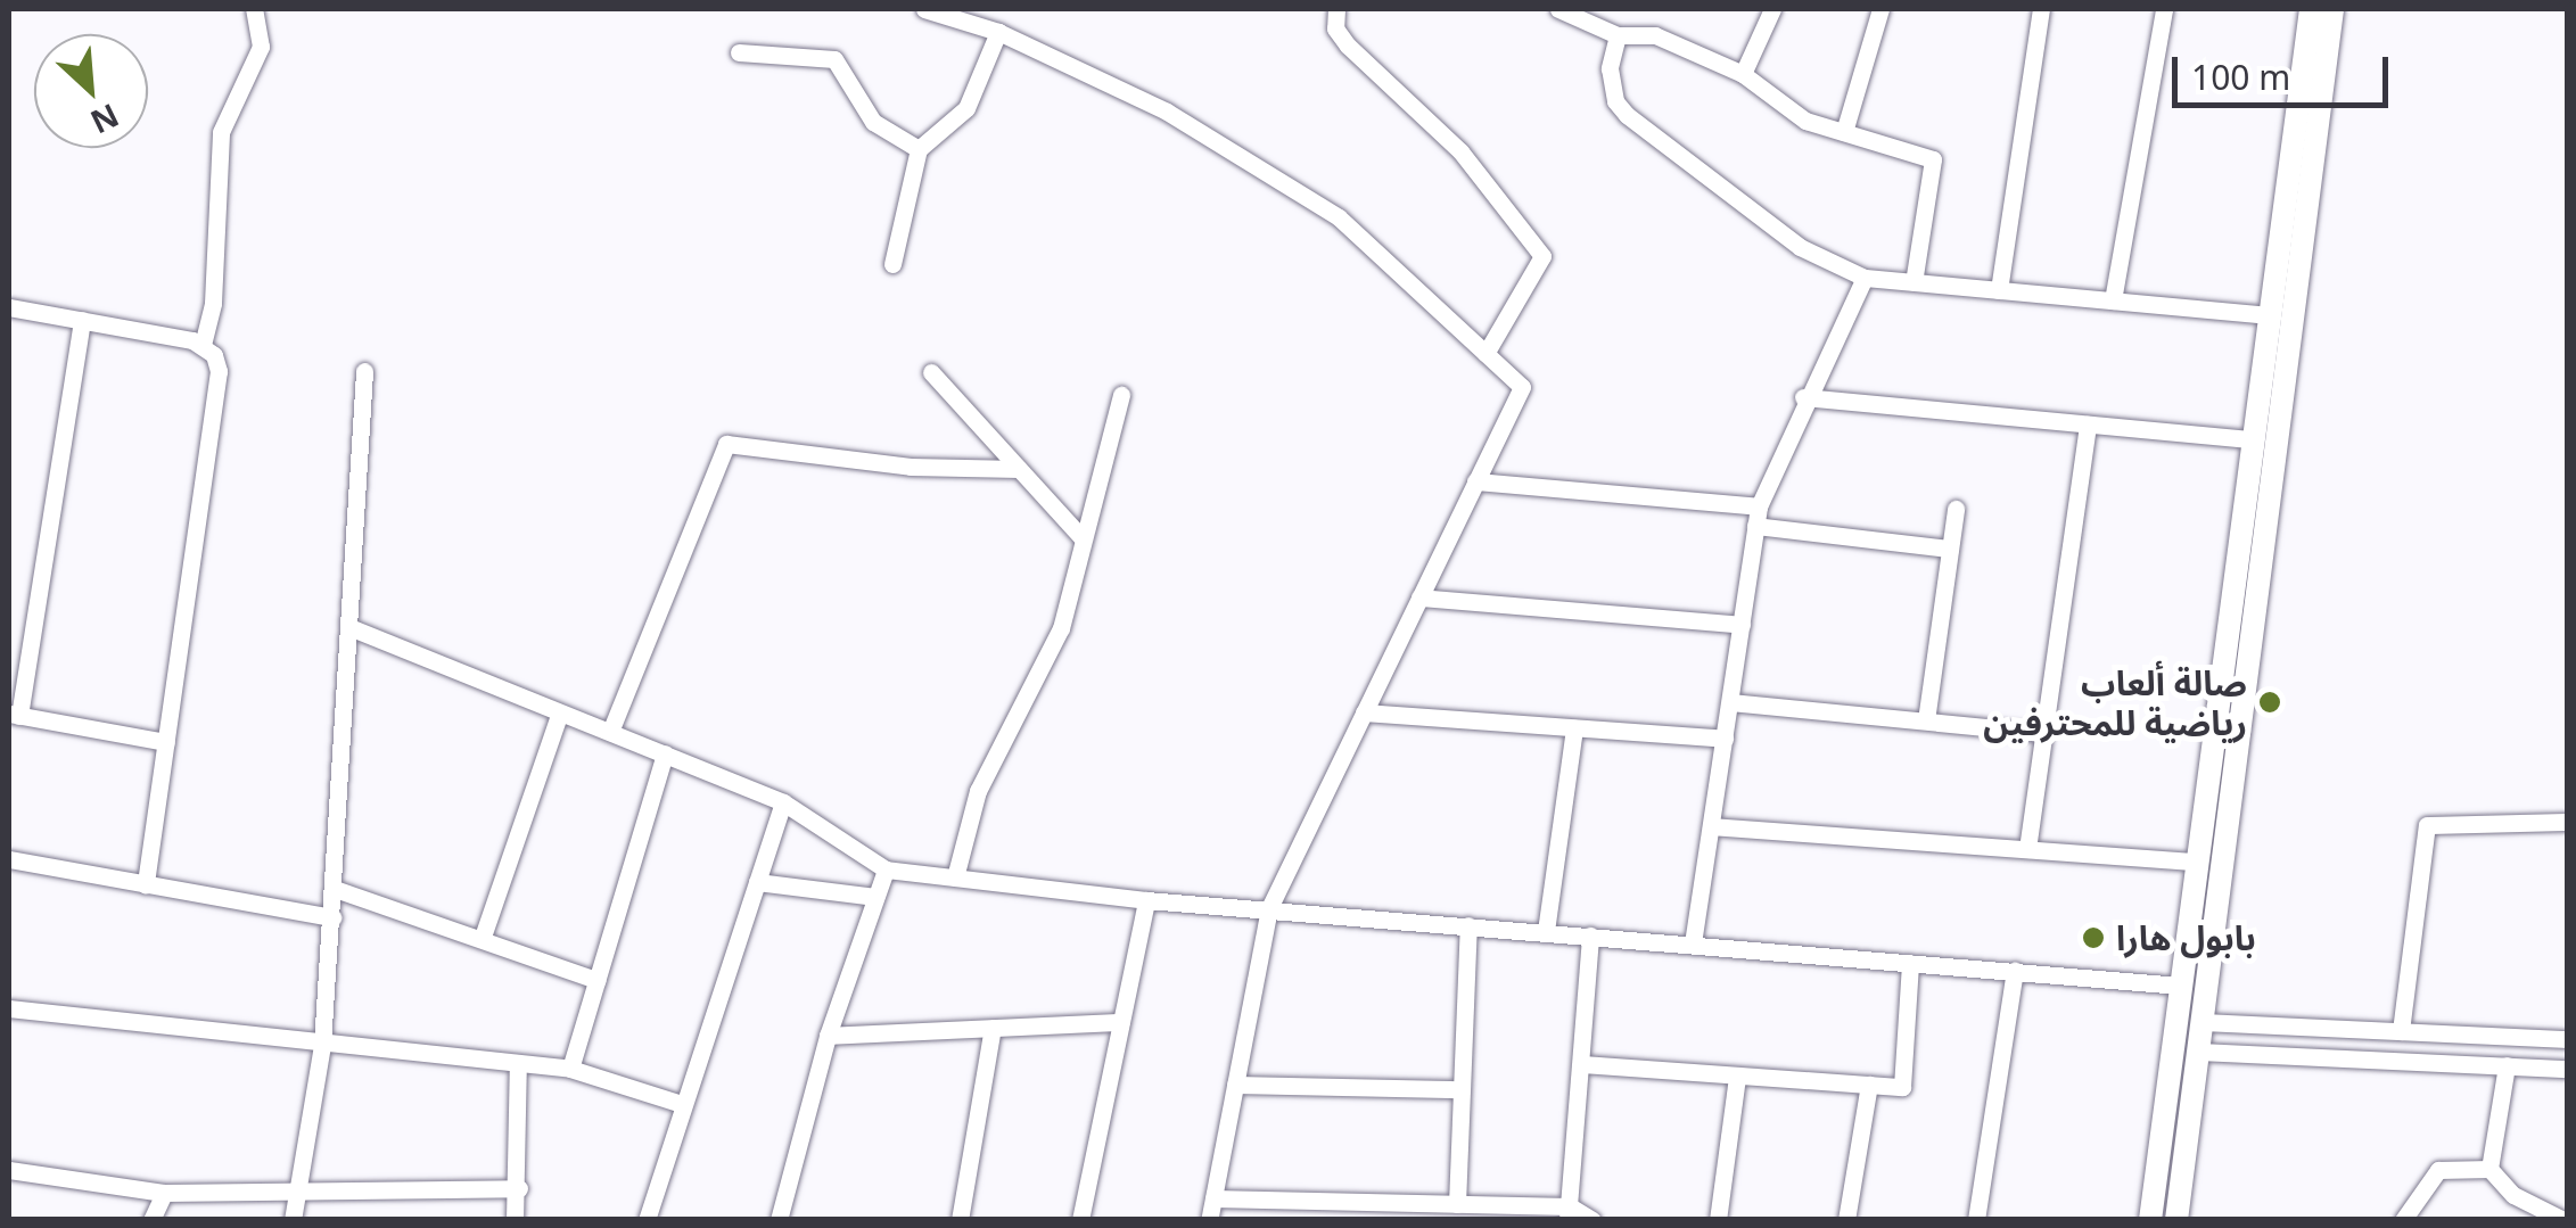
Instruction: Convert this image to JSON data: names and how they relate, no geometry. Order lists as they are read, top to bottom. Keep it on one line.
{"places":["صالة ألعاب رياضية للمحترفين","بابول هارا"],"scale_bar":"100 m","north":"bottom right"}
